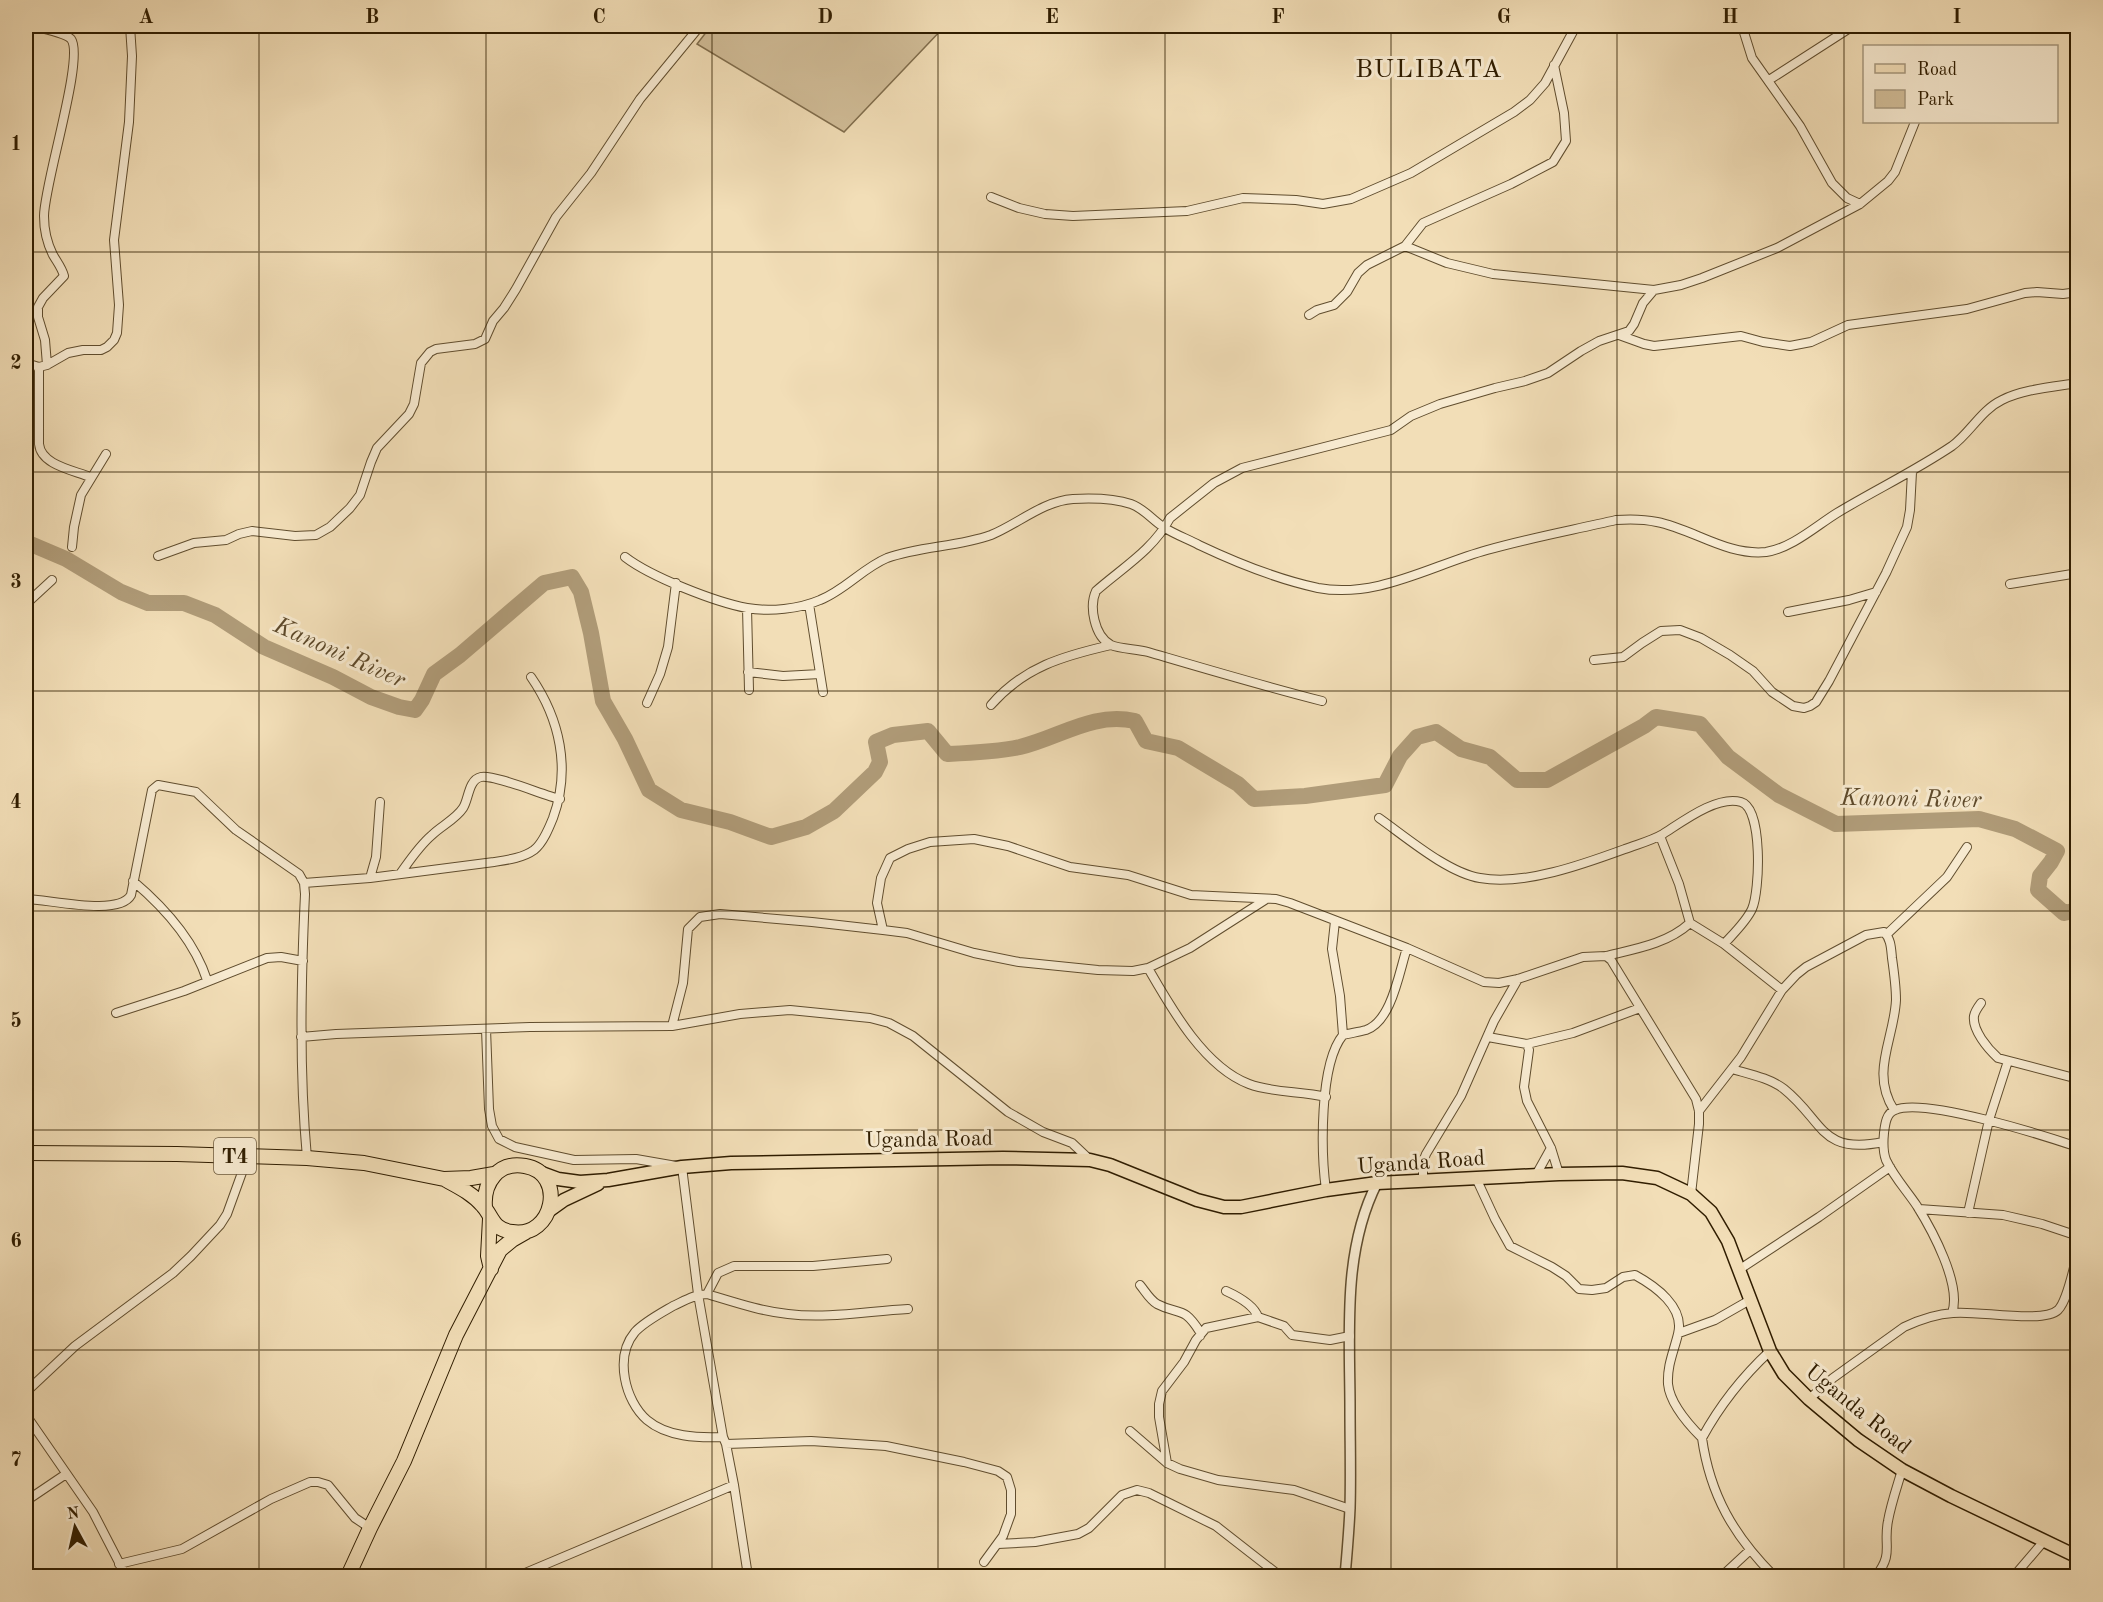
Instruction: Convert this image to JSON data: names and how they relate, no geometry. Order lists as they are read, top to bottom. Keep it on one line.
{"streets":{"highway":["T4"],"main road":["Uganda Road"]},"crossings":[["Uganda Road","T4"]],"districts":["BULIBATA"],"water":["Kanoni River"],"legend":["Road","Park"],"north":"top","grid":{"columns":["A","B","C","D","E","F","G","H","I"],"rows":["1","2","3","4","5","6","7"]}}
